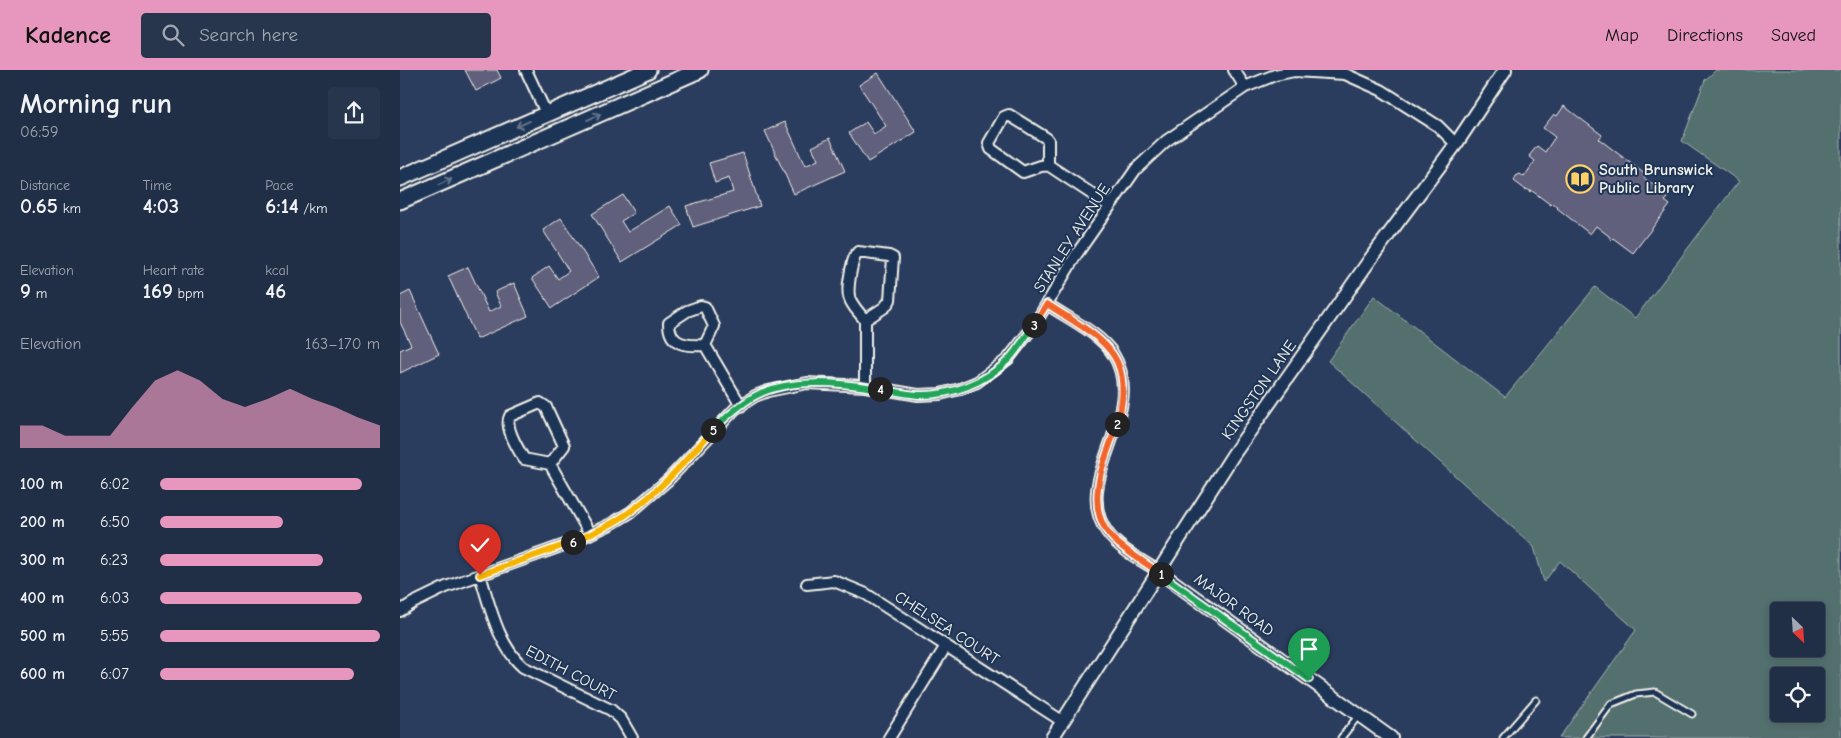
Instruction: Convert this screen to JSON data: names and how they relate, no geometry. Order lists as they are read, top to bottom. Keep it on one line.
{"streets":{"street":["STANLEY AVENUE","KINGSTON LANE","MAJOR ROAD","CHELSEA COURT","EDITH COURT"]},"crossings":[["STANLEY AVENUE","KINGSTON LANE"],["STANLEY AVENUE","MAJOR ROAD"],["STANLEY AVENUE","EDITH COURT"],["KINGSTON LANE","MAJOR ROAD"],["KINGSTON LANE","CHELSEA COURT"]],"places":{"library":["South Brunswick Public Library"]},"north":"bottom right","page":{"header":"Kadence","search":"Search here","nav":["Map","Directions","Saved"],"heading":["Morning run","06:59"],"stats":[["Distance","0.65 km"],["Time","4:03"],["Pace","6:14 /km"],["Elevation","9 m"],["Heart rate","169 bpm"],["kcal","46"]],"pins":["3","4","2","5","6","1"],"chart":["Elevation","163–170 m"],"list":[{"name":"100 m","note":"6:02"},{"name":"200 m","note":"6:50"},{"name":"300 m","note":"6:23"},{"name":"400 m","note":"6:03"},{"name":"500 m","note":"5:55"},{"name":"600 m","note":"6:07"}]}}
